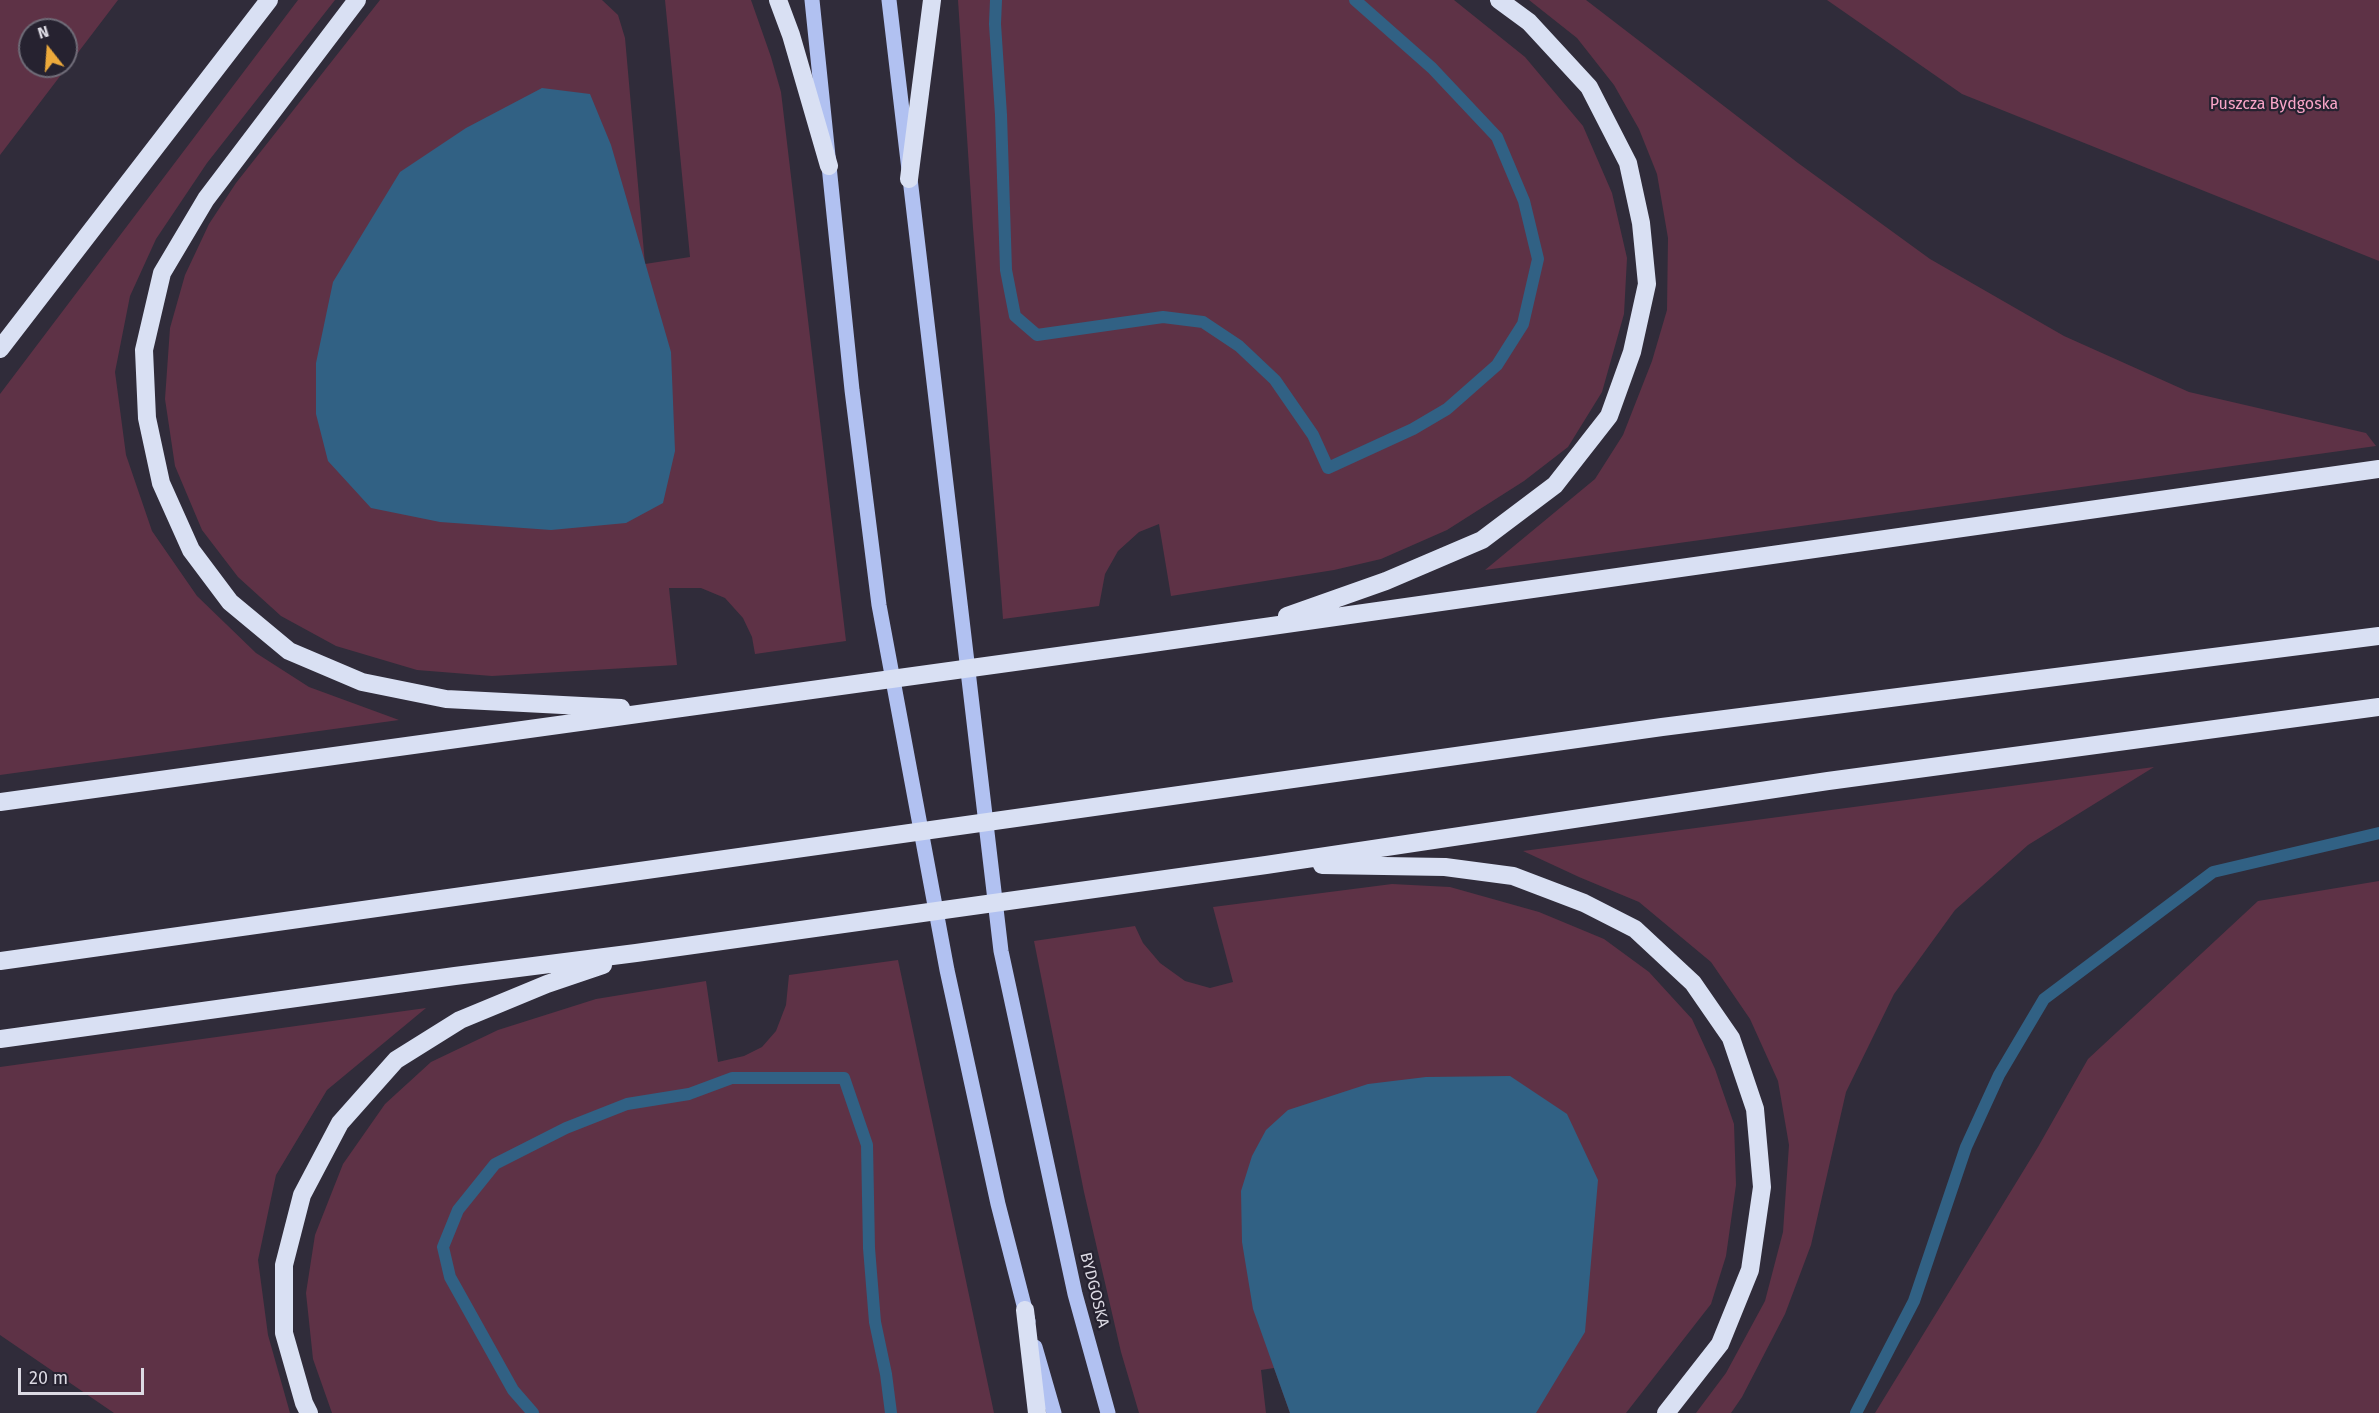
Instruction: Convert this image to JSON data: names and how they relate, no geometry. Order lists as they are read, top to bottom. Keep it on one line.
{"streets":{"main road":["BYDGOSKA"]},"parks":["Puszcza Bydgoska"],"scale_bar":"20 m","north":"top"}
